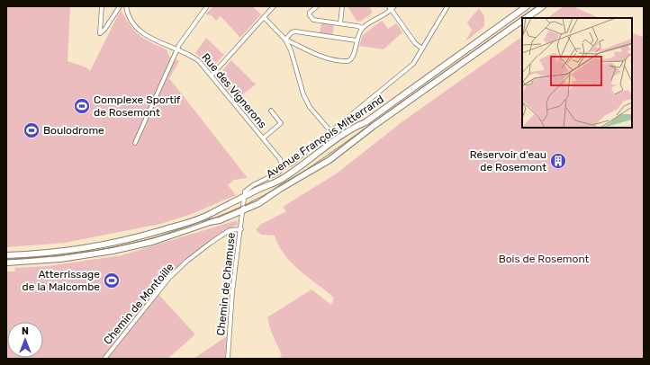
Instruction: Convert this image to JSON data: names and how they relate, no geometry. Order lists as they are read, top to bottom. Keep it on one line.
{"streets":{"main road":["Avenue François Mitterrand"],"street":["Rue des Vignerons","Chemin de Chamuse","Chemin de Montoille"]},"crossings":[["Avenue François Mitterrand","Chemin de Chamuse"],["Chemin de Chamuse","Chemin de Montoille"]],"parks":["Bois de Rosemont"],"places":{"sports":["Complexe Sportif de Rosemont","Boulodrome","Atterrissage de la Malcombe"],"building":["Réservoir d'eau de Rosemont"]},"north":"top"}
